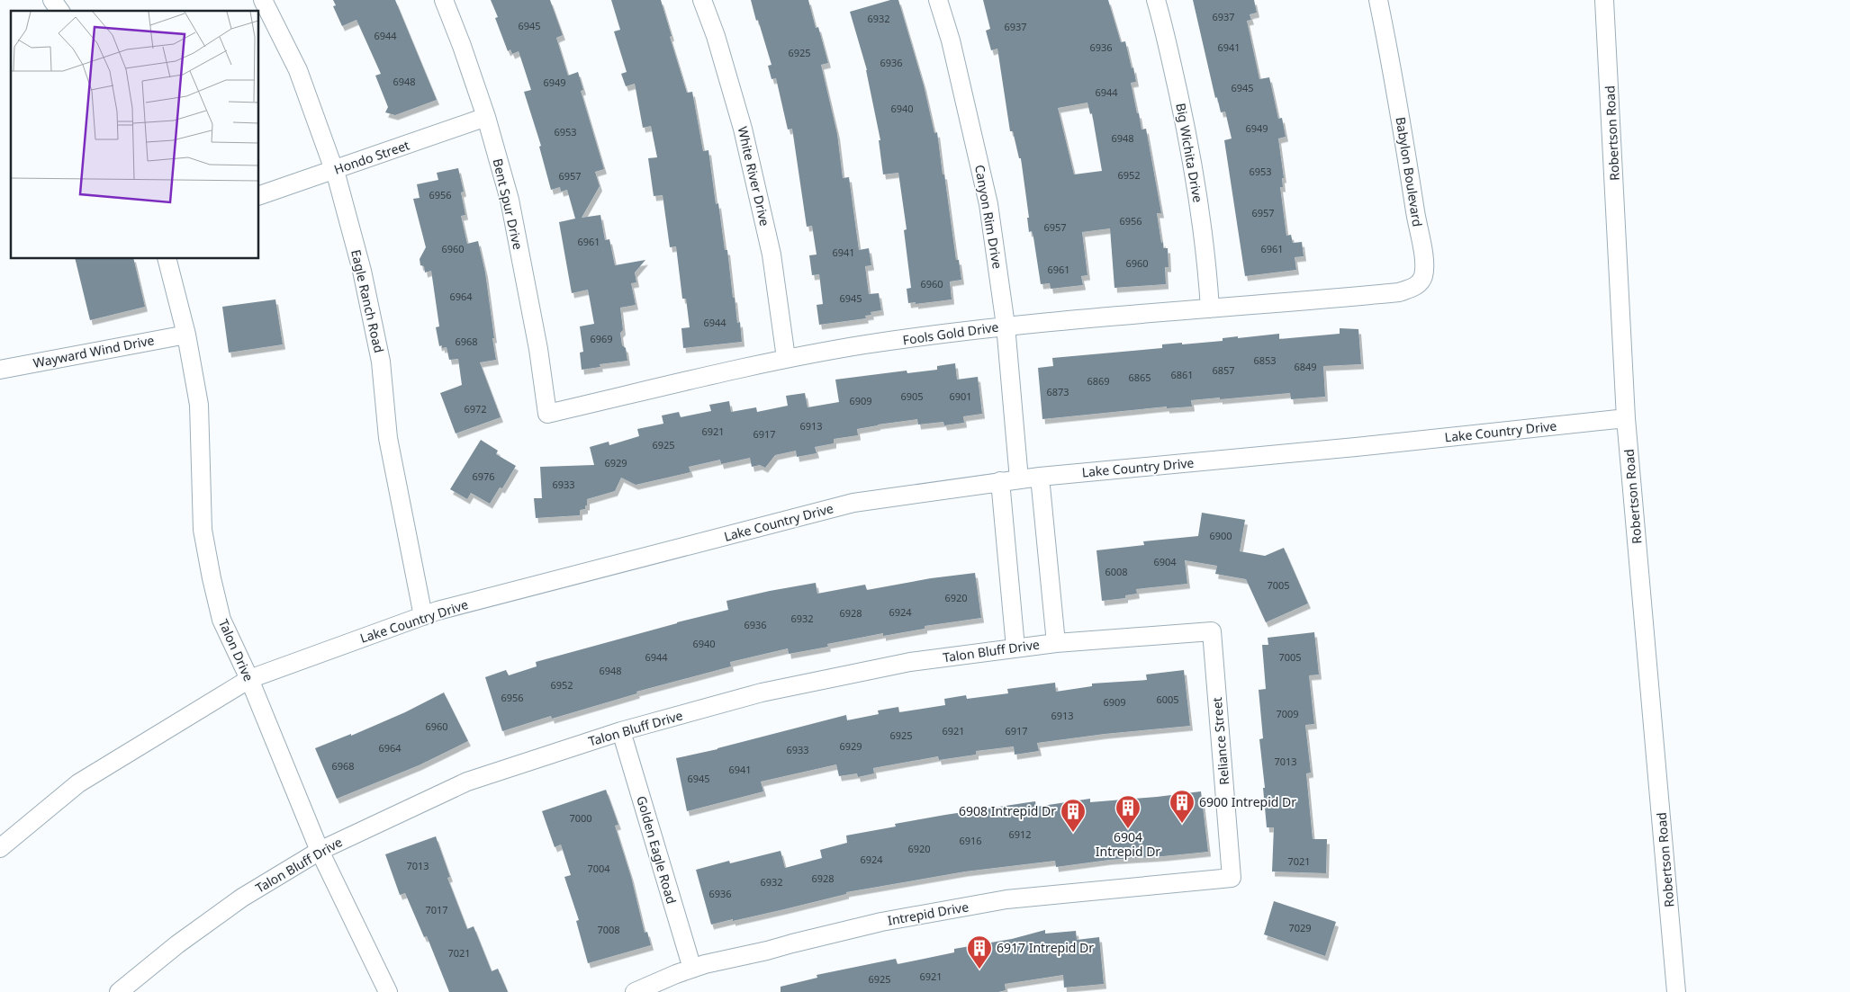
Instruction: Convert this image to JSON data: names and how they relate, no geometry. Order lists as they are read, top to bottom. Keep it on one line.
{"streets":{"street":["Robertson Road","Big Wichita Drive","Hondo Street","Babylon Boulevard","White River Drive","Bent Spur Drive","Canyon Rim Drive","Eagle Ranch Road","Fools Gold Drive","Wayward Wind Drive","Lake Country Drive","Talon Drive","Talon Bluff Drive","Reliance Street","Golden Eagle Road","Intrepid Drive"]},"crossings":[["Robertson Road","Lake Country Drive"],["Big Wichita Drive","Fools Gold Drive"],["Hondo Street","Bent Spur Drive"],["Hondo Street","Eagle Ranch Road"],["Babylon Boulevard","Fools Gold Drive"],["White River Drive","Fools Gold Drive"],["Bent Spur Drive","Fools Gold Drive"],["Canyon Rim Drive","Fools Gold Drive"],["Canyon Rim Drive","Lake Country Drive"],["Eagle Ranch Road","Lake Country Drive"],["Wayward Wind Drive","Talon Drive"],["Lake Country Drive","Talon Drive"],["Talon Drive","Talon Bluff Drive"],["Talon Bluff Drive","Reliance Street"],["Talon Bluff Drive","Golden Eagle Road"],["Reliance Street","Intrepid Drive"],["Golden Eagle Road","Intrepid Drive"]],"places":{"building":["6900 Intrepid Dr","6904 Intrepid Dr","6908 Intrepid Dr","6917 Intrepid Dr"]},"house_numbers":["6937","6932","6945","6937","6944","6936","6941","6925","6936","6948","6949","6945","6944","6940","6949","6953","6948","6953","6952","6957","6956","6957","6956","6957","6961","6960","6961","6941","6960","6961","6960","6964","6945","6944","6969","6968","6853","6849","6857","6861","6865","6869","6873","6905","6901","6909","6972","6913","6921","6917","6925","6929","6976","6933","6900","6904","6008","7005","6920","6924","6928","6932","6936","6940","6944","7005","6948","6952","6956","6005","6909","7009","6913","6960","6921","6917","6925","6929","6964","6933","7013","6968","6941","6945","7000","6912","6916","6920","6924","7021","7013","7004","6928","6932","6936","7017","7029","7008","7021","6921","6925"]}
